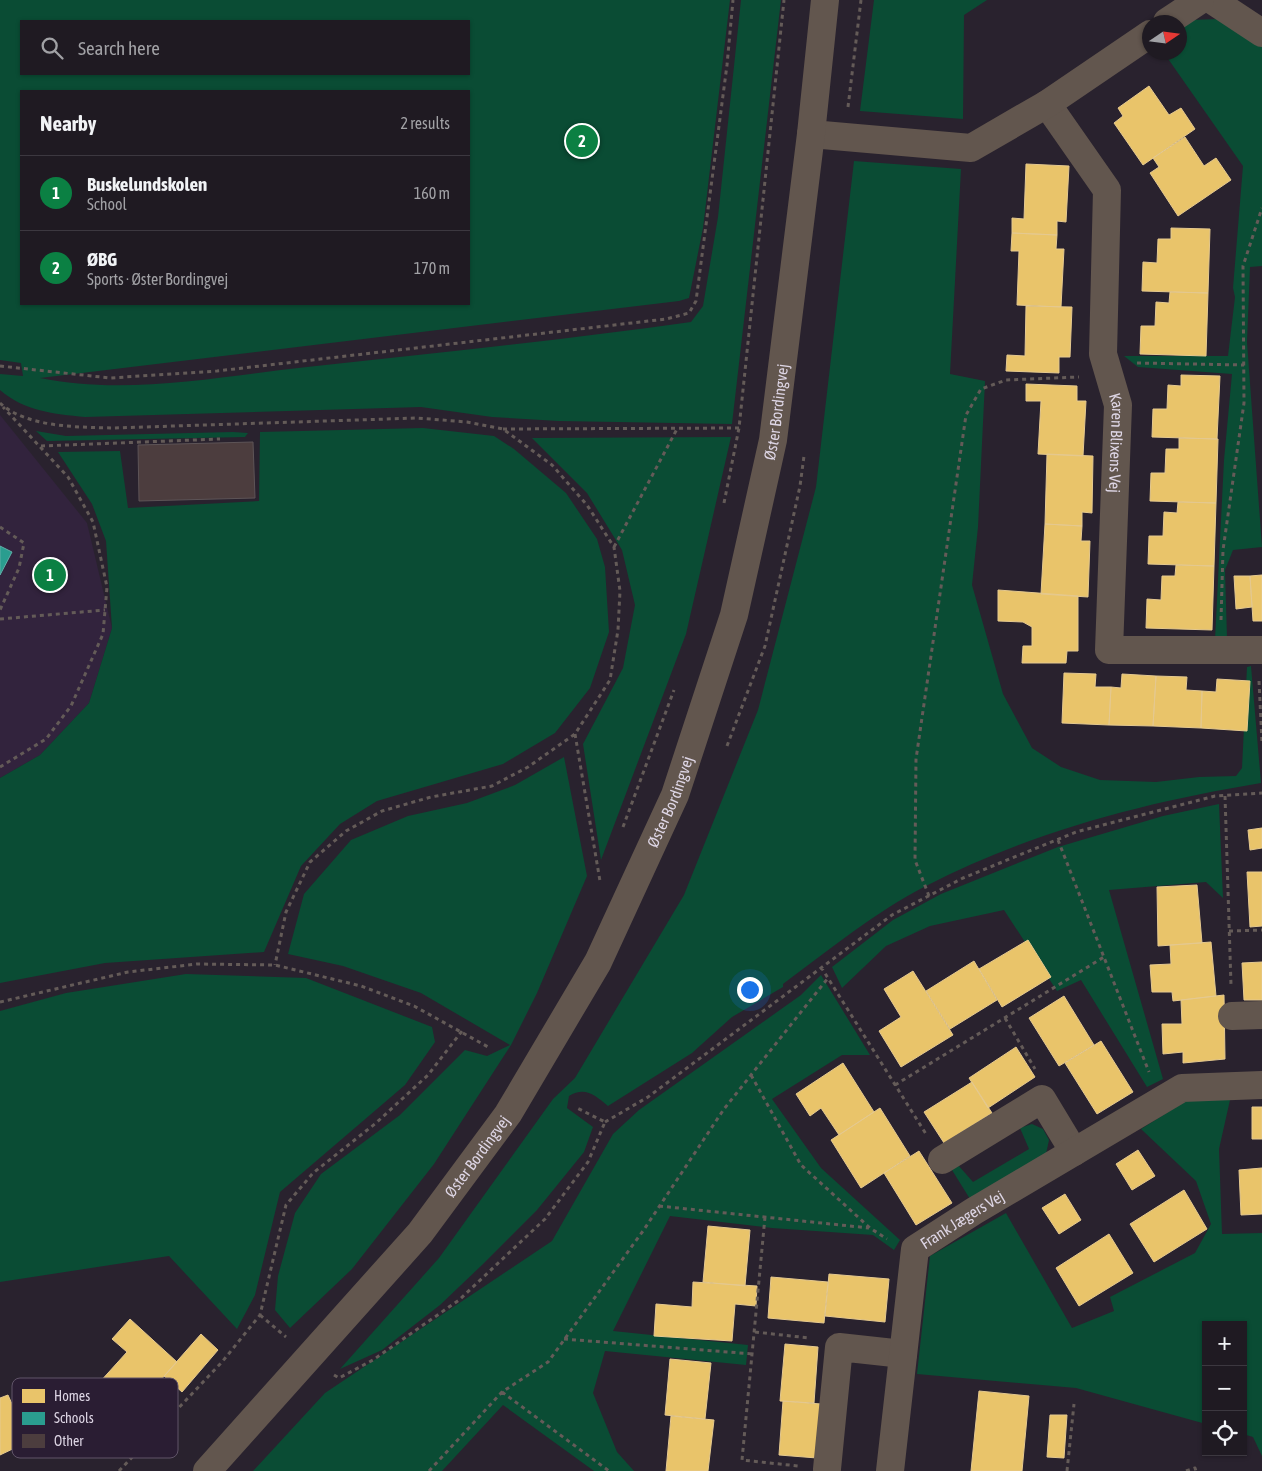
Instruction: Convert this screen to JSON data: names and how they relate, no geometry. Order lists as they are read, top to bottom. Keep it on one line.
{"streets":{"street":["Øster Bordingvej","Karen Blixens Vej","Frank Jægers Vej"]},"legend":["Homes","Schools","Other"],"north":"right","page":{"search":"Search here","heading":["Nearby","2 results"],"pins":["2","1"],"list":[{"mark":"1","name":"Buskelundskolen","note":"School","value":"160 m"},{"mark":"2","name":"ØBG","note":"Sports · Øster Bordingvej","value":"170 m"}],"map_buttons":["+","−"]}}
